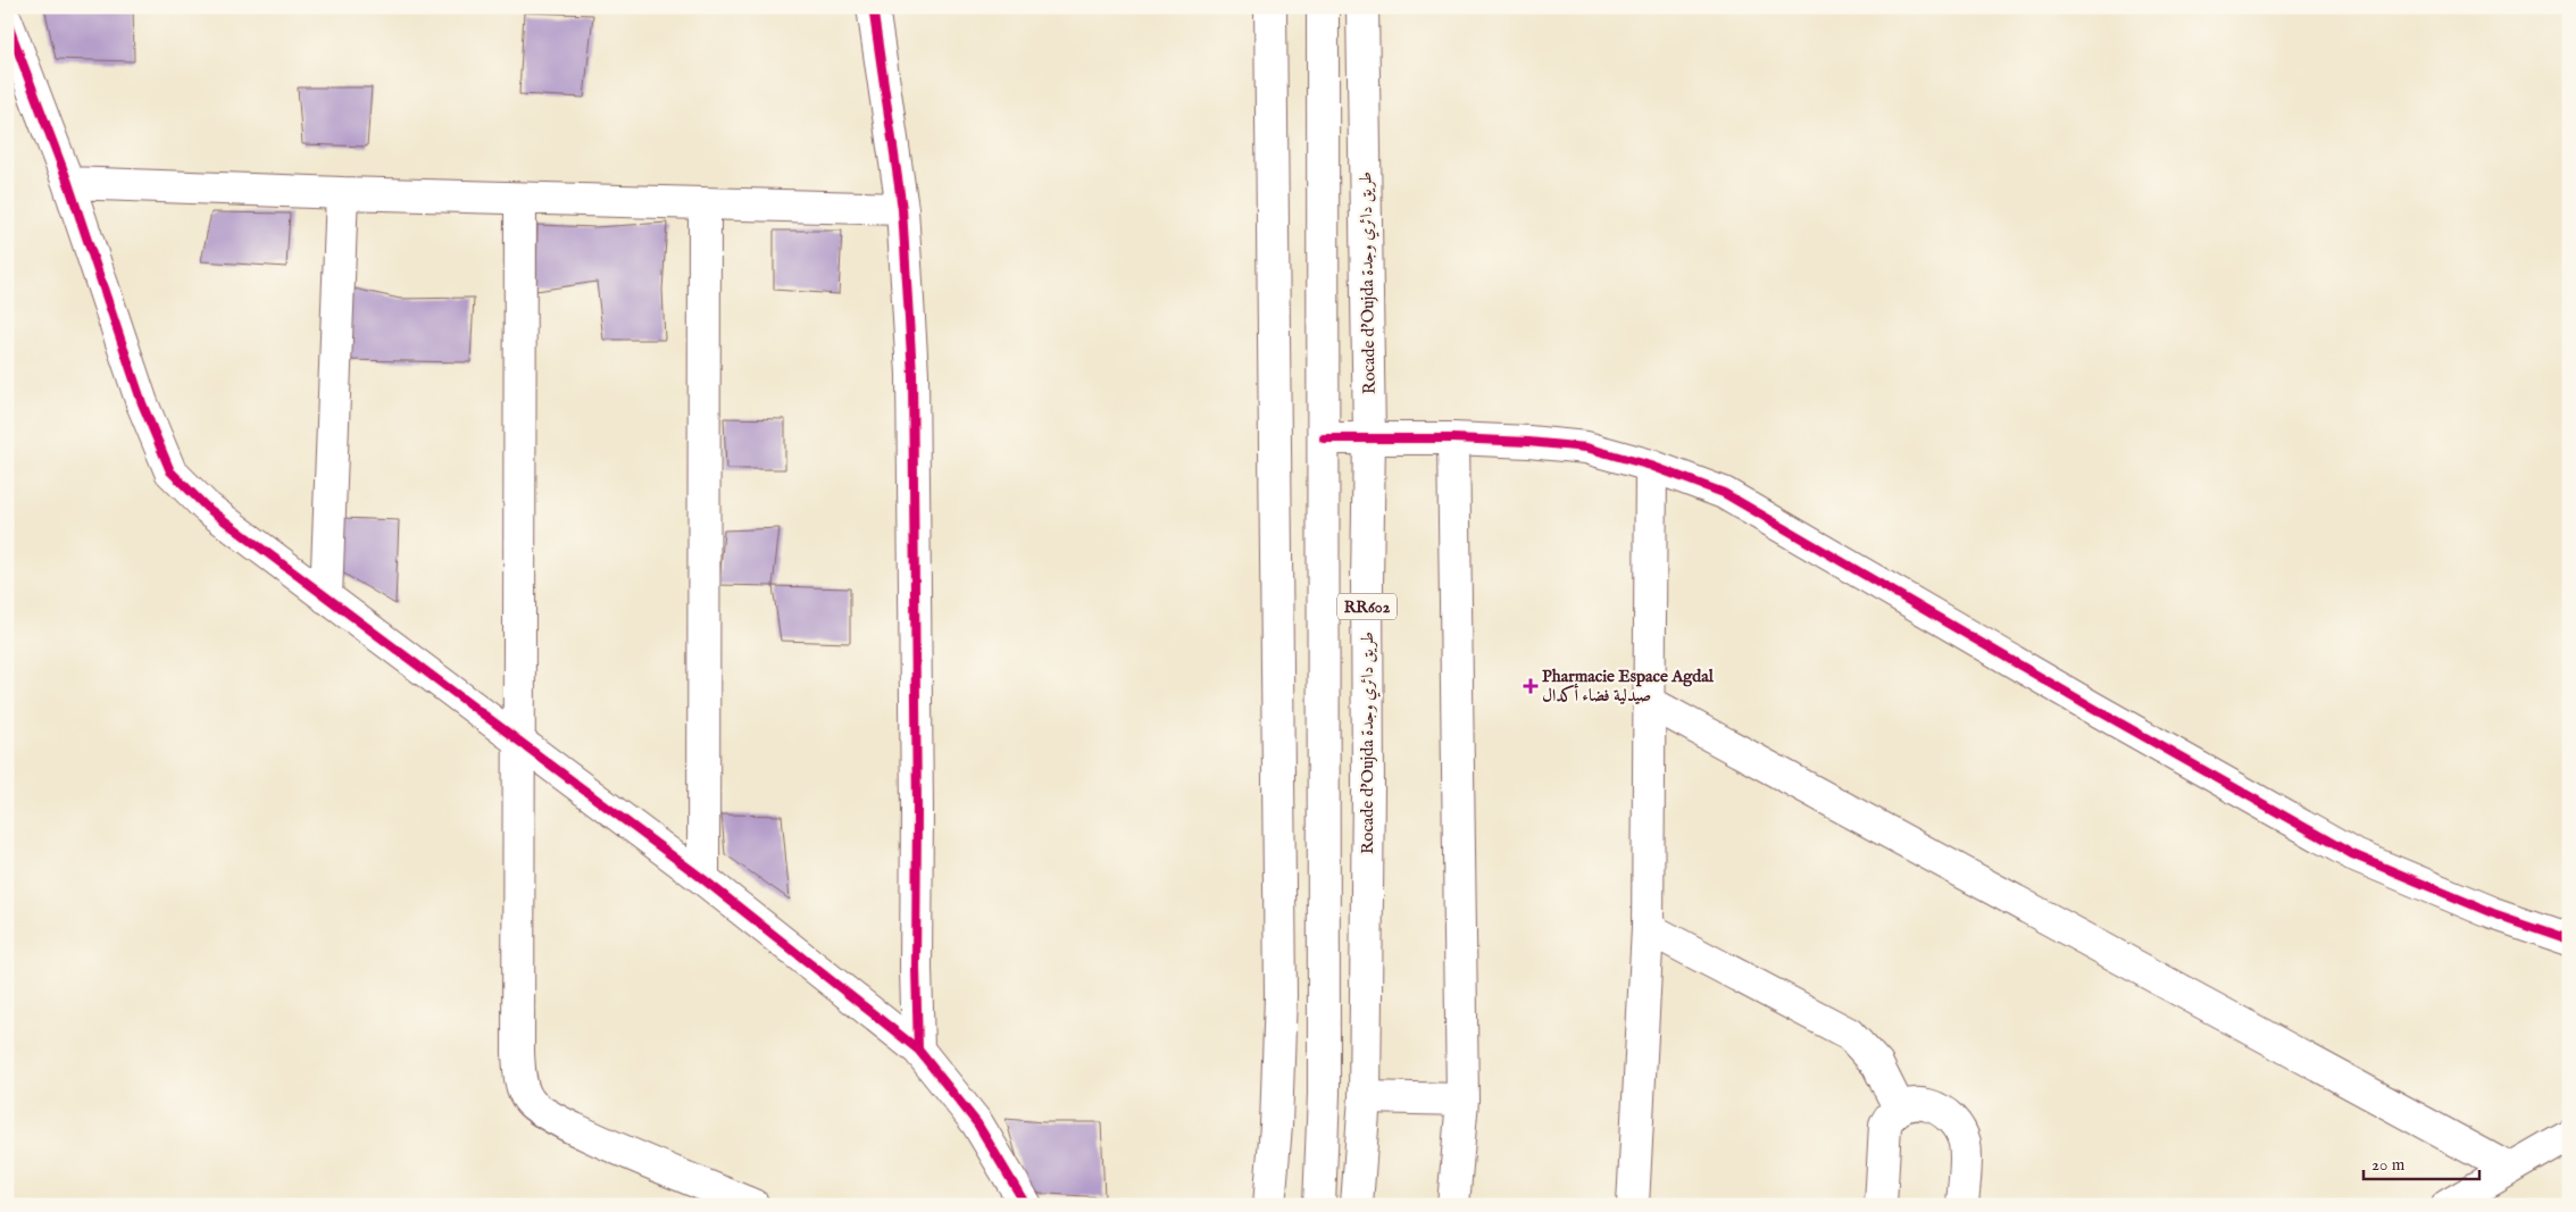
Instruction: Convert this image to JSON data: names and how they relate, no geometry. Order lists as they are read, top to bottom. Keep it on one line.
{"streets":{"main road":["Rocade d'Oujda طريق دائري وجدة","RR602"]},"places":{"health":["Pharmacie Espace Agdal صيدلية فضاء أكدال"]},"scale_bar":"20 m"}
